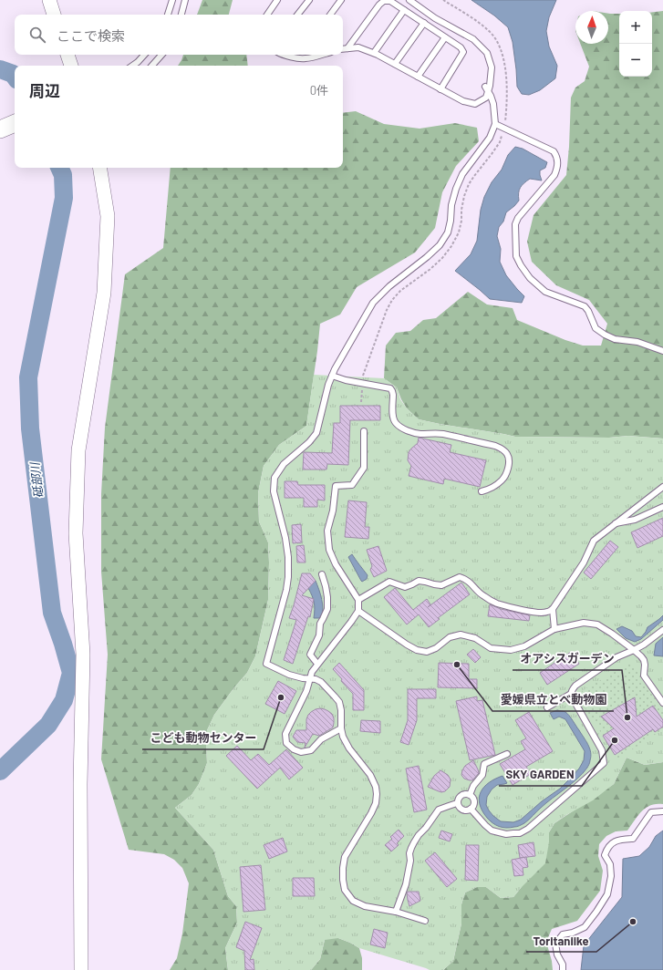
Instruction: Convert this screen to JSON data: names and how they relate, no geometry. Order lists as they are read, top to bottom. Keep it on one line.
{"water":["砥部川"],"places":["愛媛県立とべ動物園","こども動物センター","オアシスガーデン","SKY GARDEN","Toritaniike"],"north":"top","page":{"map_buttons":["+","−"],"search":"ここで検索","heading":["周辺","0件"]}}
